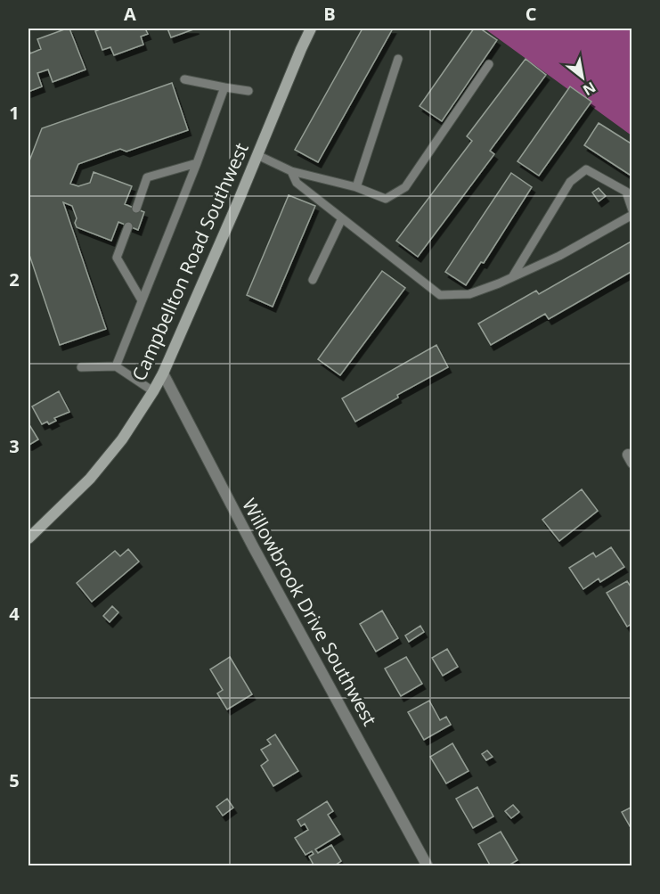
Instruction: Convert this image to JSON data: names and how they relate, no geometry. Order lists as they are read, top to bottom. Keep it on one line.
{"streets":{"main road":["Campbellton Road Southwest"],"street":["Willowbrook Drive Southwest"]},"crossings":[["Campbellton Road Southwest","Willowbrook Drive Southwest"]],"north":"bottom right","grid":{"columns":["A","B","C"],"rows":["1","2","3","4","5"]}}
